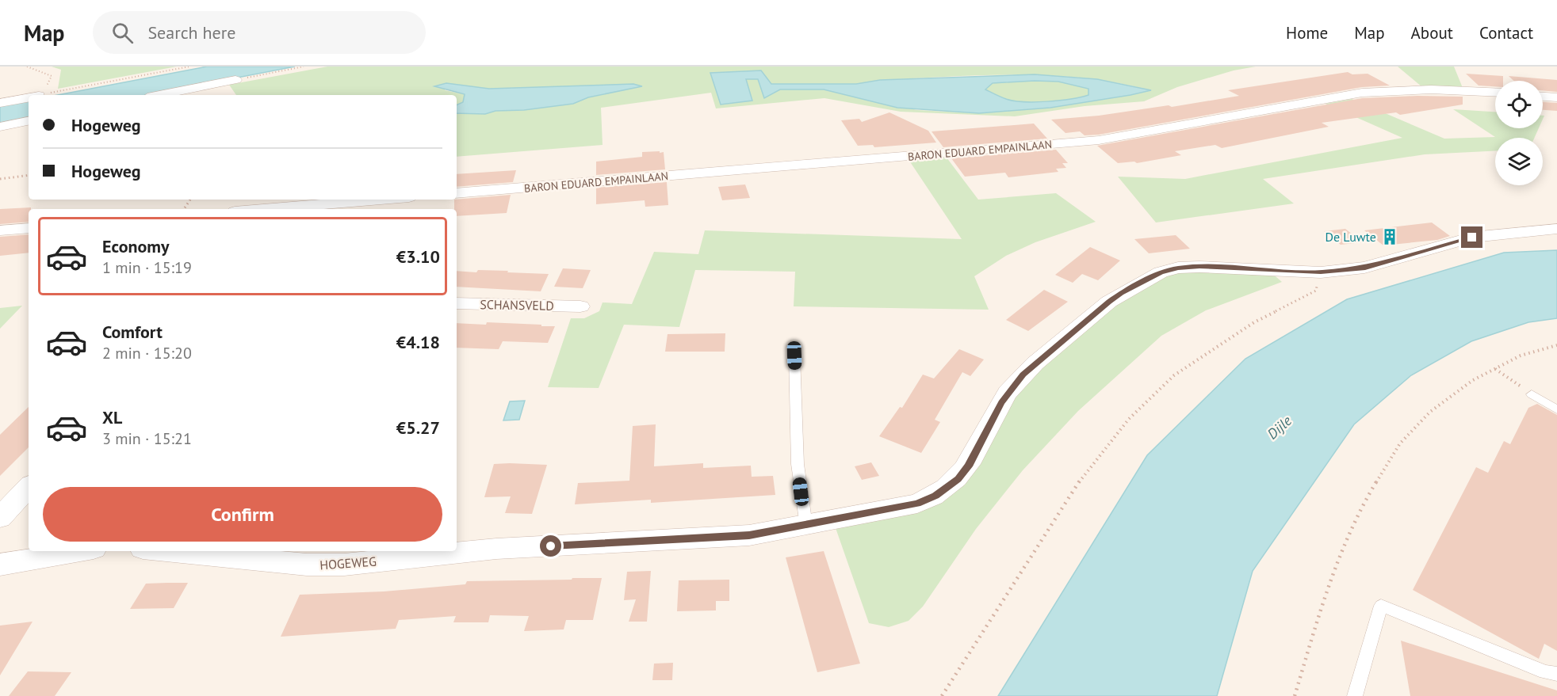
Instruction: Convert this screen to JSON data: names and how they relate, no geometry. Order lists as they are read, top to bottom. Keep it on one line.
{"streets":{"street":["BARON EDUARD EMPAINLAAN","SCHANSVELD","HOGEWEG"]},"water":["Dijle"],"places":{"building":["De Luwte"]},"page":{"header":"Map","search":"Search here","nav":["Home","Map","About","Contact"],"banner":["Hogeweg","Hogeweg"],"list":[{"name":"Economy","note":"1 min · 15:19","value":"€3.10"},{"name":"Comfort","note":"2 min · 15:20","value":"€4.18"},{"name":"XL","note":"3 min · 15:21","value":"€5.27"}],"buttons":"Confirm"}}
